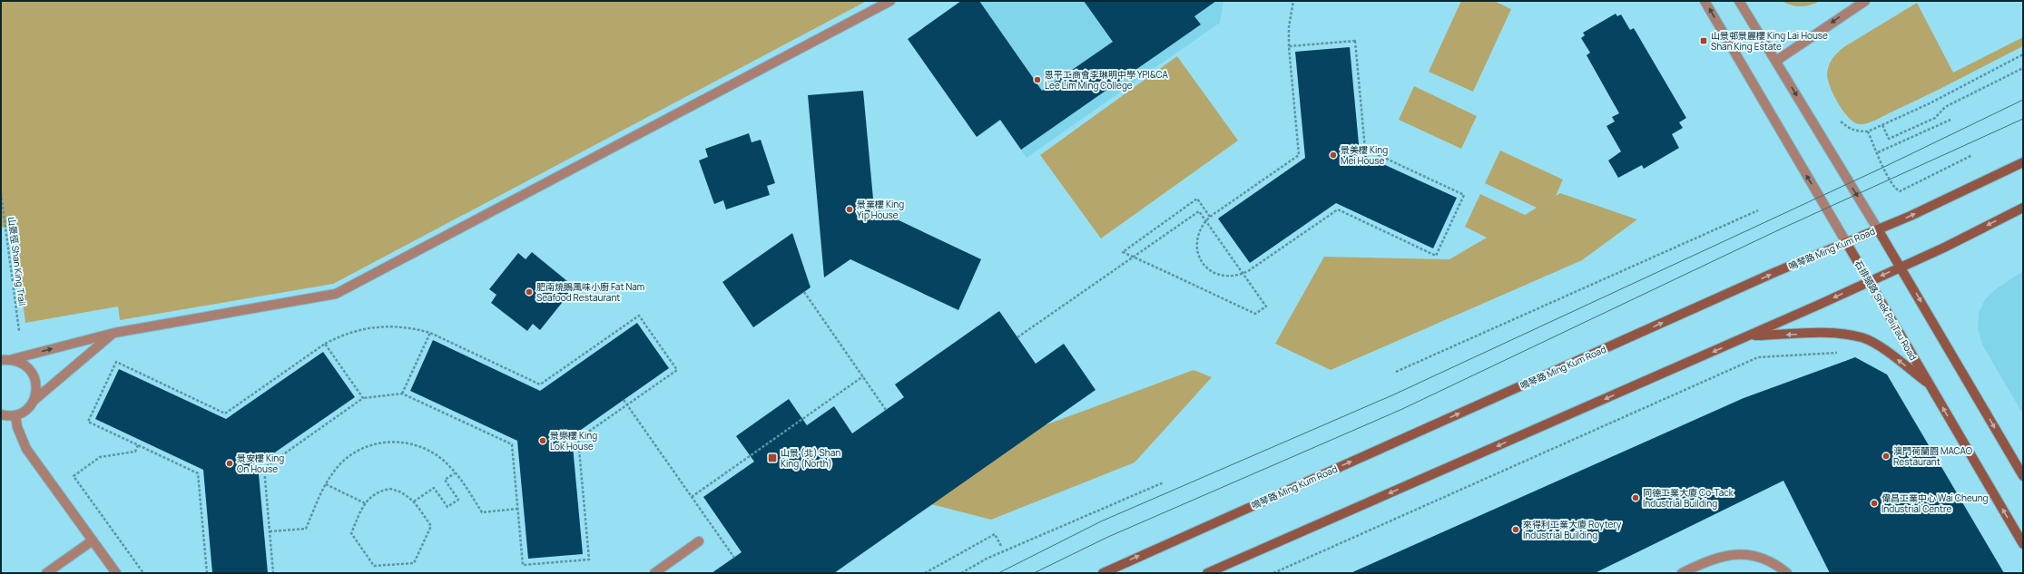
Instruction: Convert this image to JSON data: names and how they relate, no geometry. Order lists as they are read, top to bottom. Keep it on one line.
{"streets":{"main road":["鳴琴路 Ming Kum Road","石排頭路 Shek Pai Tau Road"],"path":["山景徑 Shan King Trail"]},"crossings":[["鳴琴路 Ming Kum Road","石排頭路 Shek Pai Tau Road"]],"places":{"transit":["山景邨景麗樓 King Lai House Shan King Estate","山景 (北) Shan King (North)"],"other":["恩平工商會李琳明中學 YPI&CA Lee Lim Ming College","景美樓 King Mei House","景業樓 King Yip House","肥南燒鵝風味小廚 Fat Nam Seafood Restaurant","景樂樓 King Lok House","澳門荷蘭園 MACAO Restaurant","景安樓 King On House","同德工業大廈 Co-Tack Industrial Building","偉昌工業中心 Wai Cheung Industrial Centre","來得利工業大廈 Roytery Industrial Building"]}}
